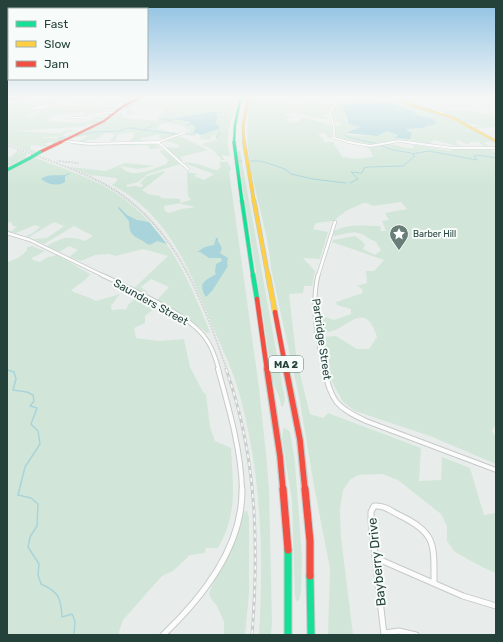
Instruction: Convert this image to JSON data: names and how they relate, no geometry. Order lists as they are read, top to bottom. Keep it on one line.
{"streets":{"main road":["MA 2"],"street":["Saunders Street","Partridge Street","Bayberry Drive"]},"places":{"place":["Barber Hill"]},"legend":["Fast","Slow","Jam"]}
